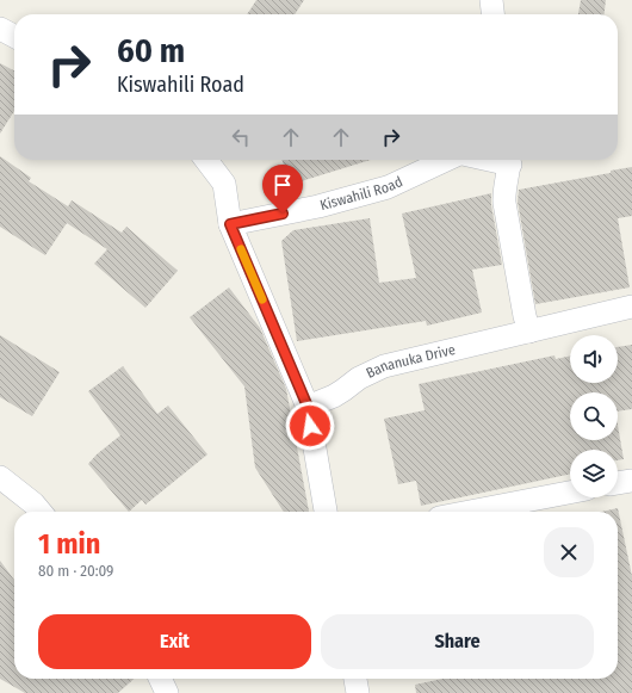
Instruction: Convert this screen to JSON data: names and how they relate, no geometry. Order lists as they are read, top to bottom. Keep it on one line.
{"streets":{"street":["Kiswahili Road","Bananuka Drive"]},"page":{"turn":["60 m","Kiswahili Road"],"heading":["1 min","80 m · 20:09"],"buttons":["Exit","Share"]}}
